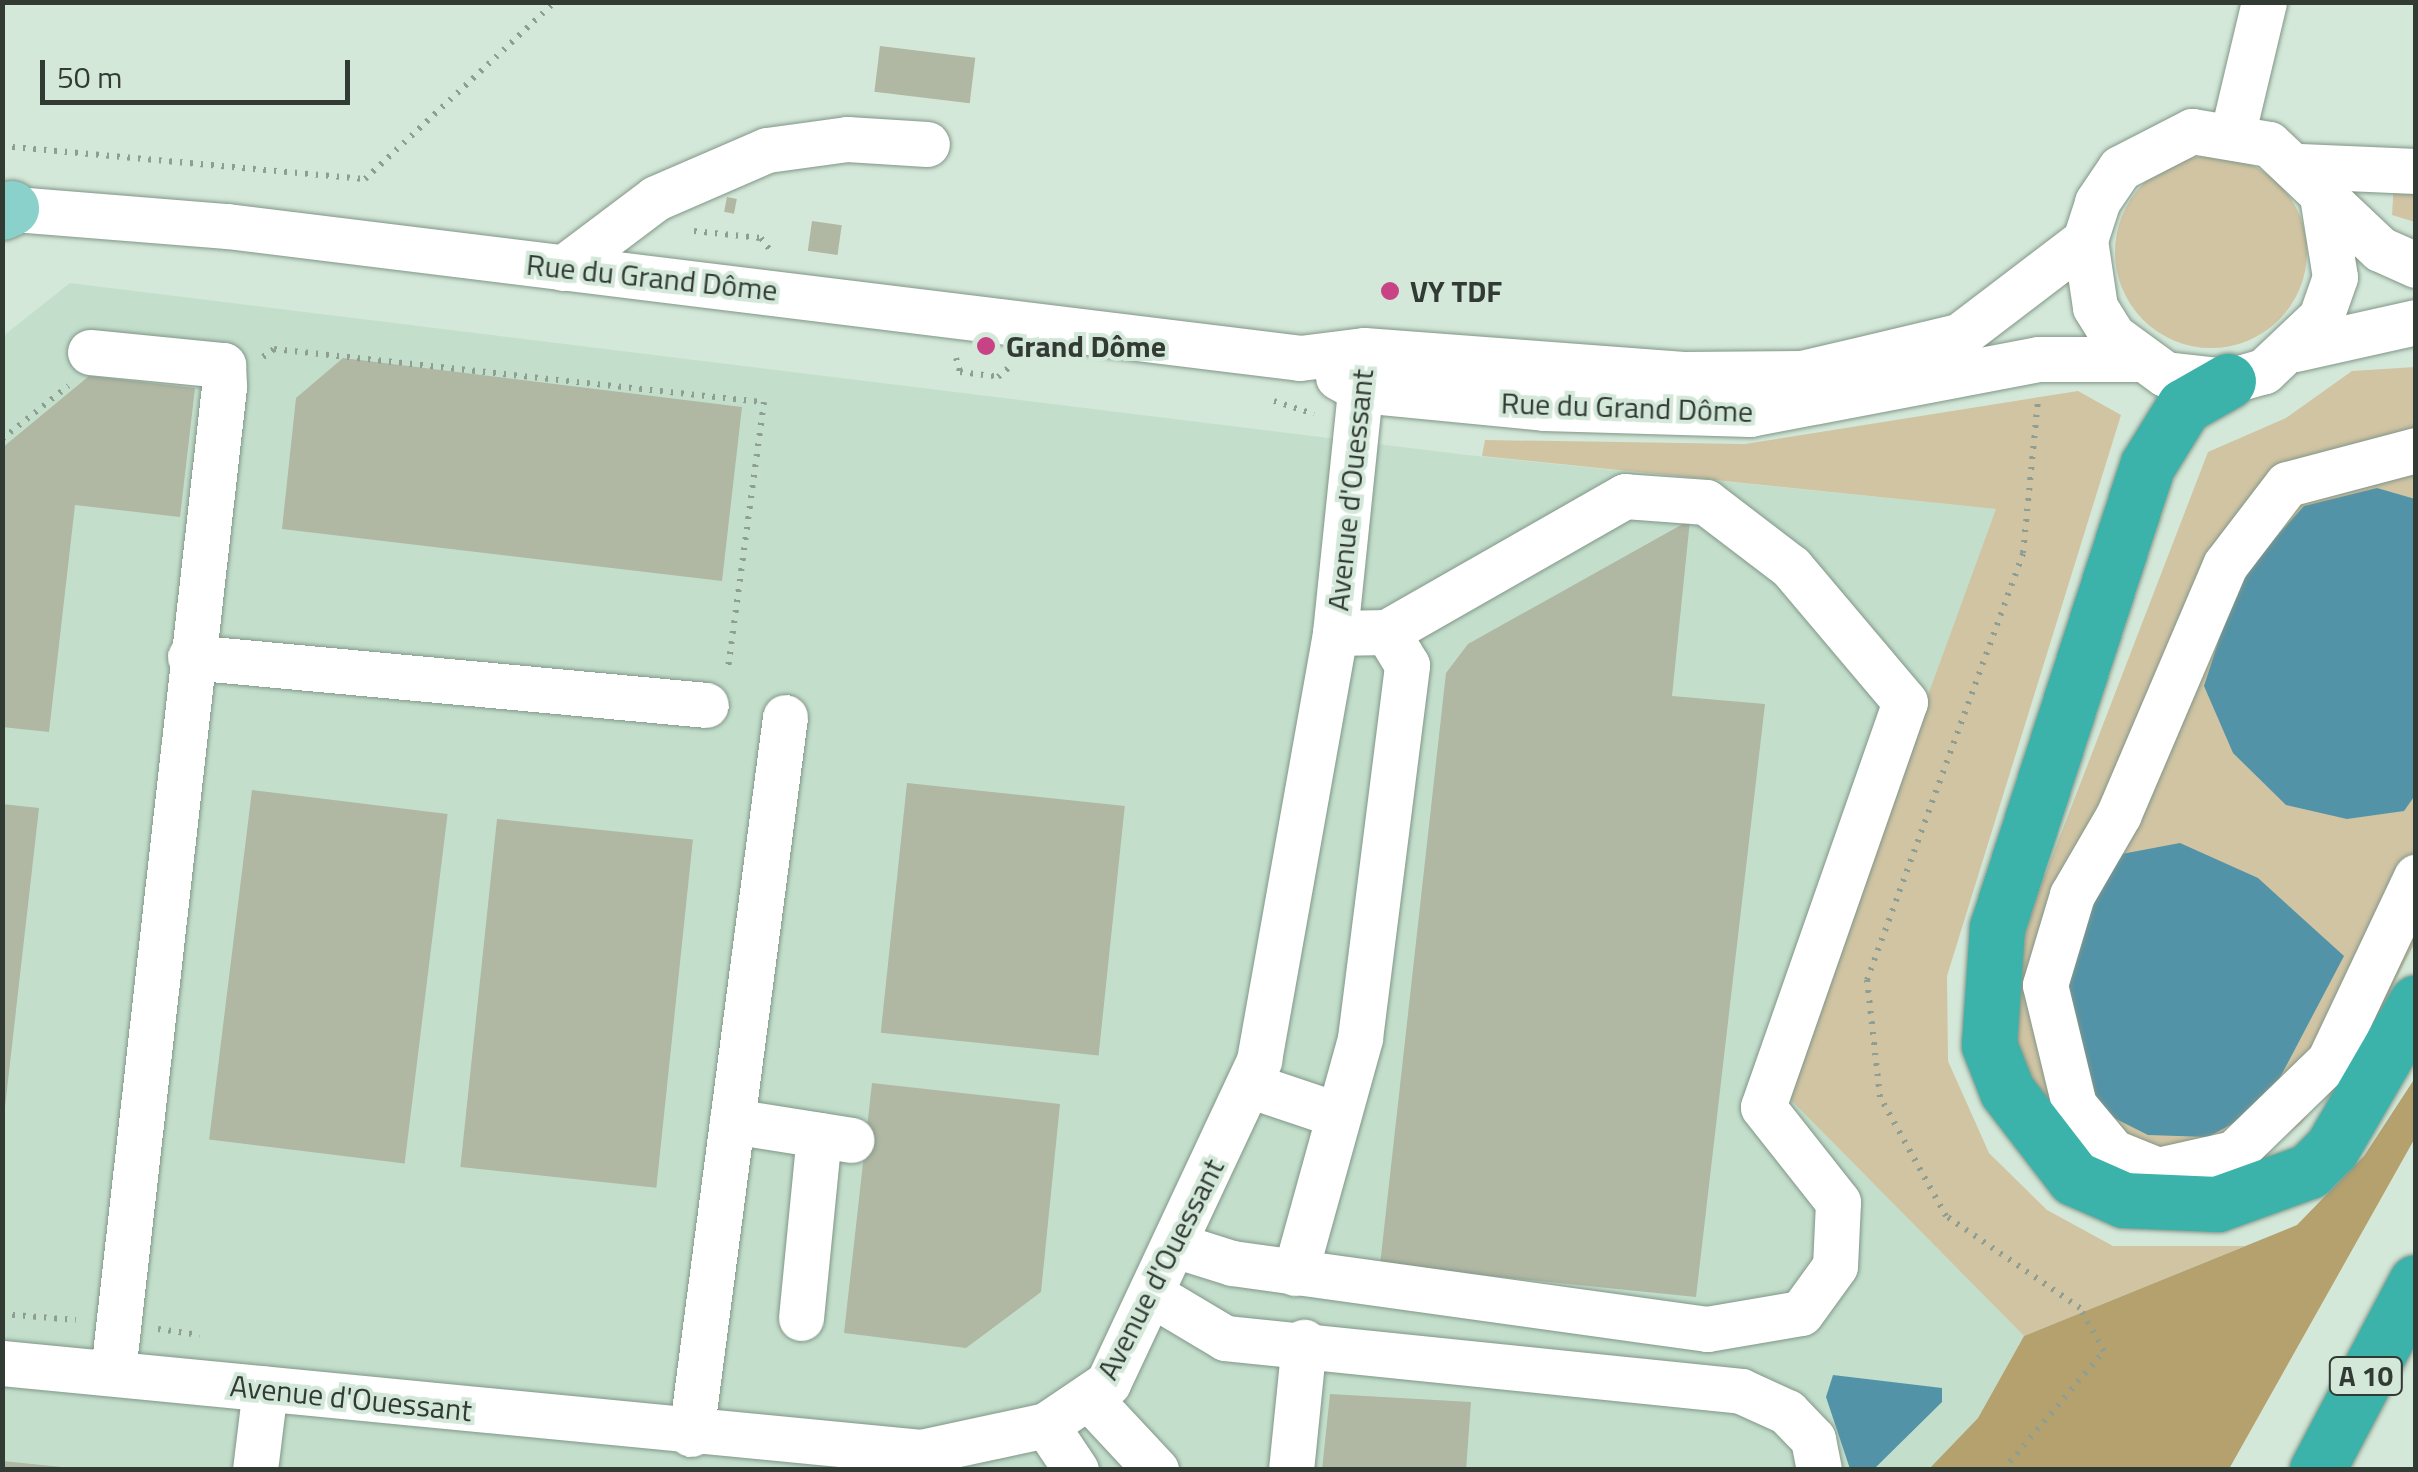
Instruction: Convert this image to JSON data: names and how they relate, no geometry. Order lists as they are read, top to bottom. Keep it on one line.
{"streets":{"highway":["A 10"],"street":["Rue du Grand Dôme","Avenue d'Ouessant"]},"crossings":[["Rue du Grand Dôme","Avenue d'Ouessant"]],"places":["VY TDF","Grand Dôme"],"scale_bar":"50 m"}
